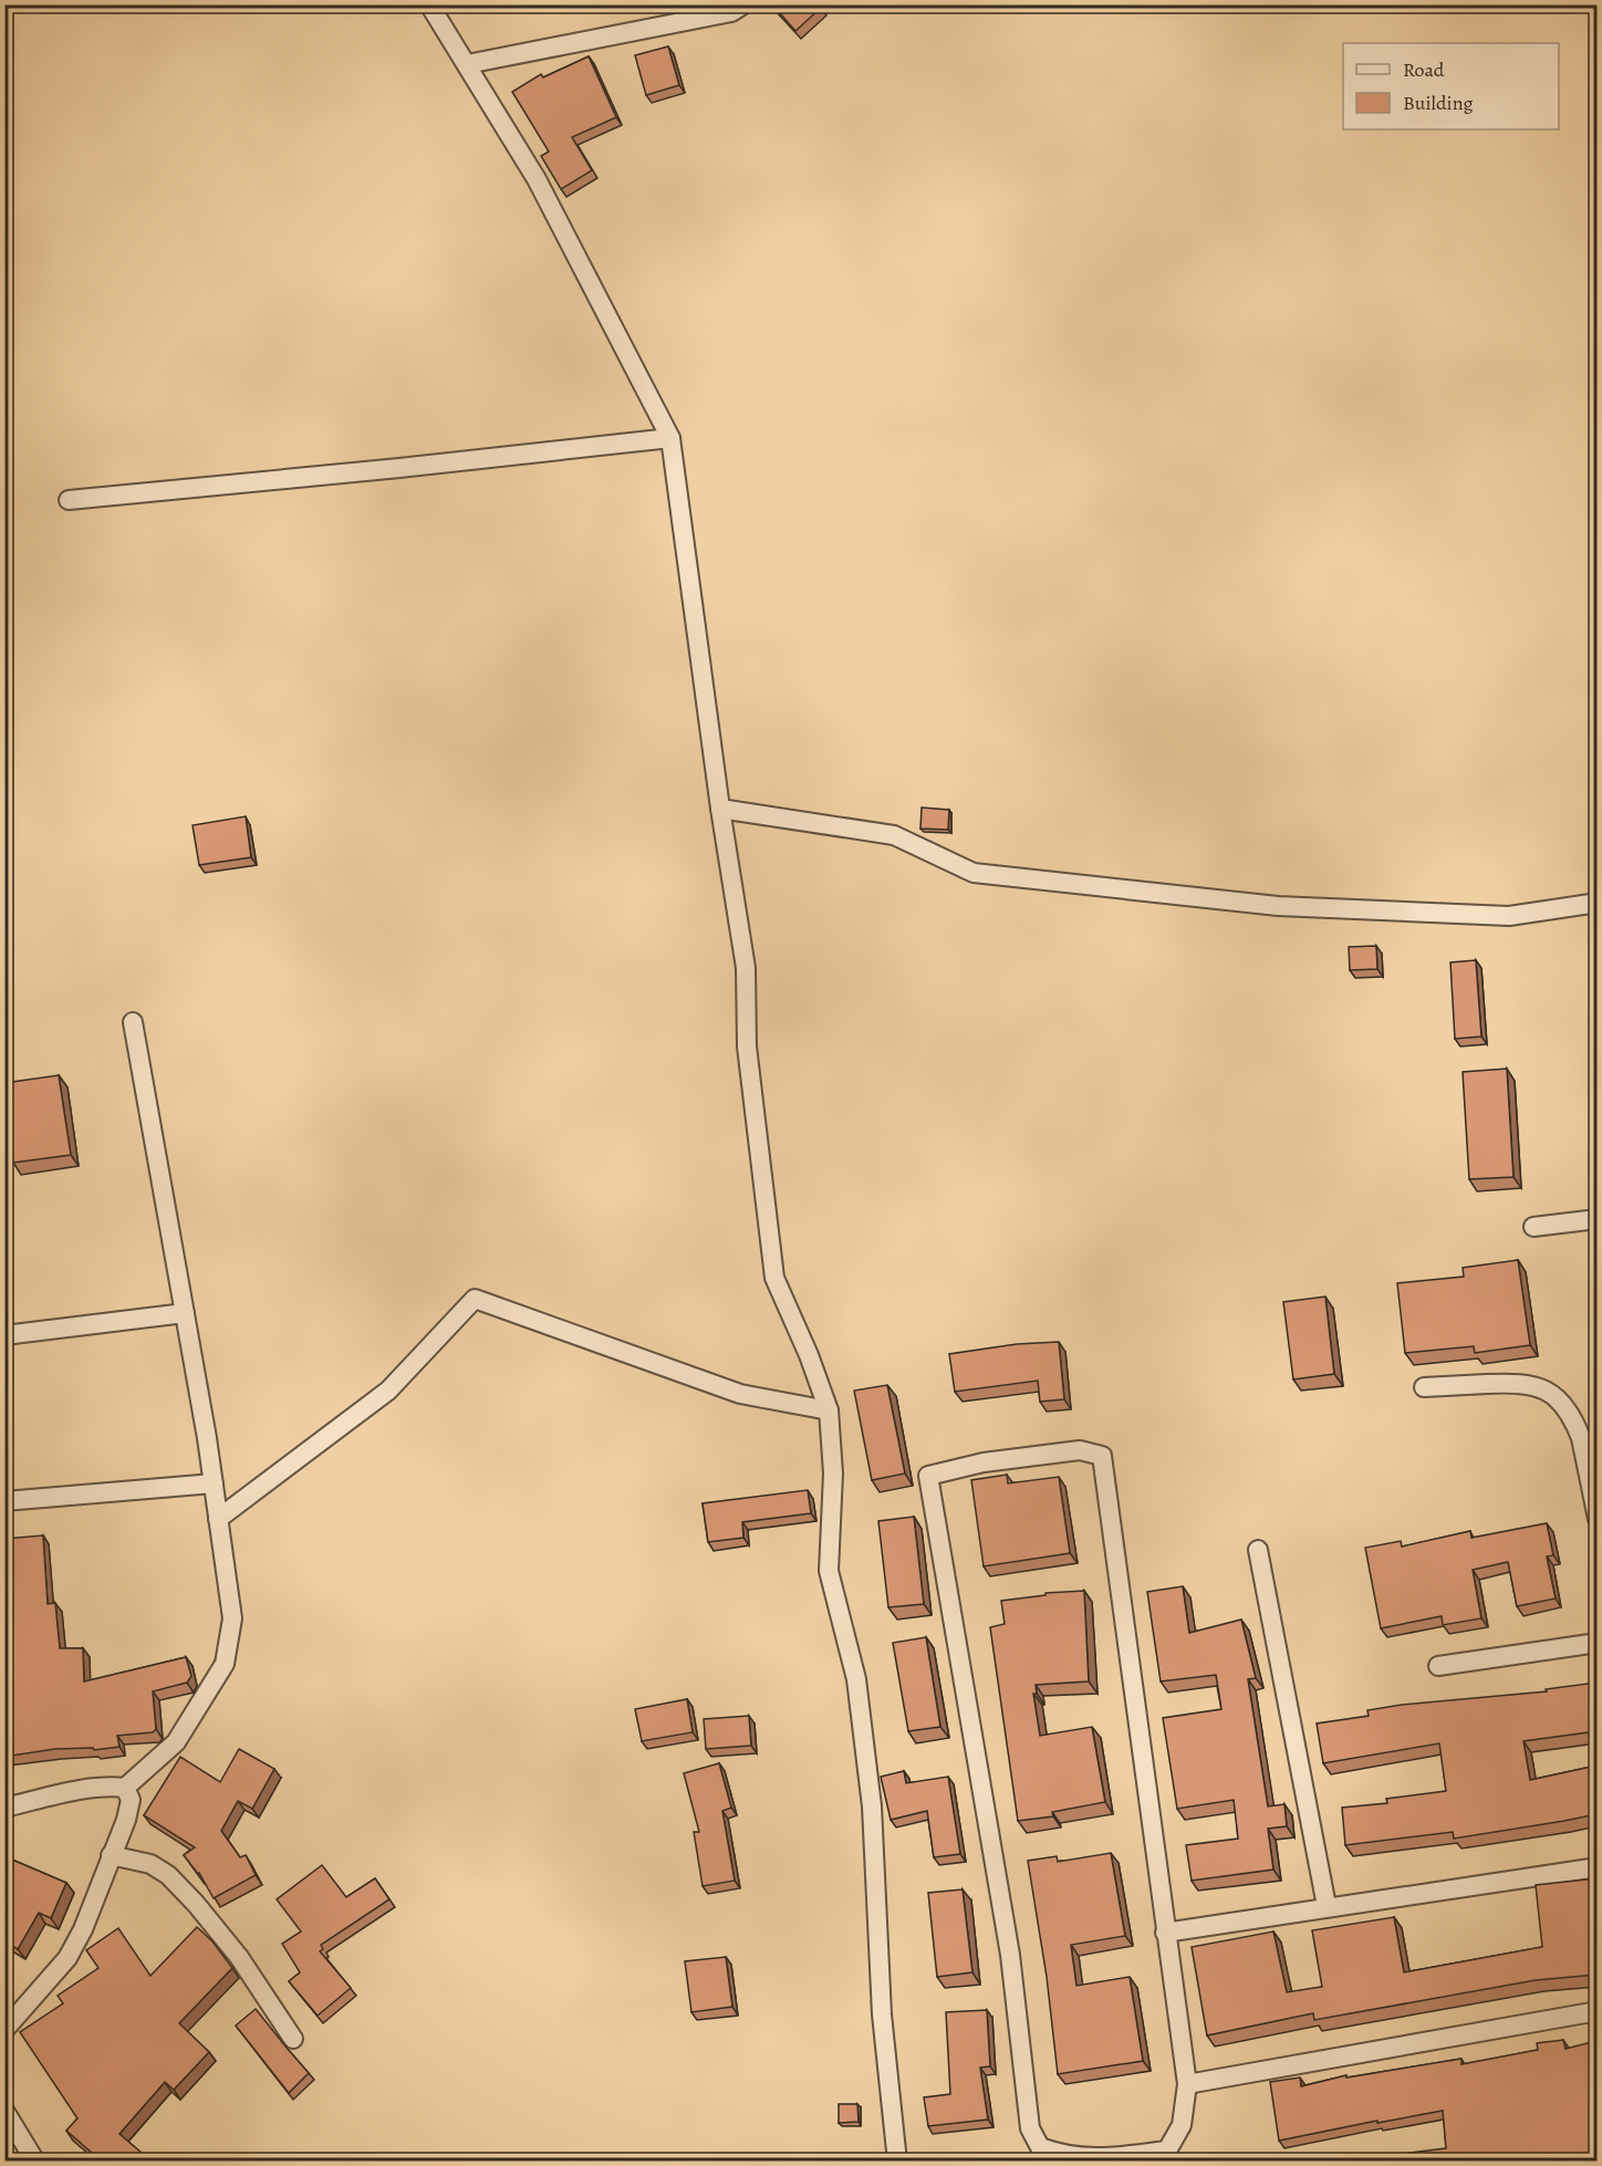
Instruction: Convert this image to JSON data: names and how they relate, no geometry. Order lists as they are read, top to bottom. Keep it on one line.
{"legend":["Road","Building"]}
